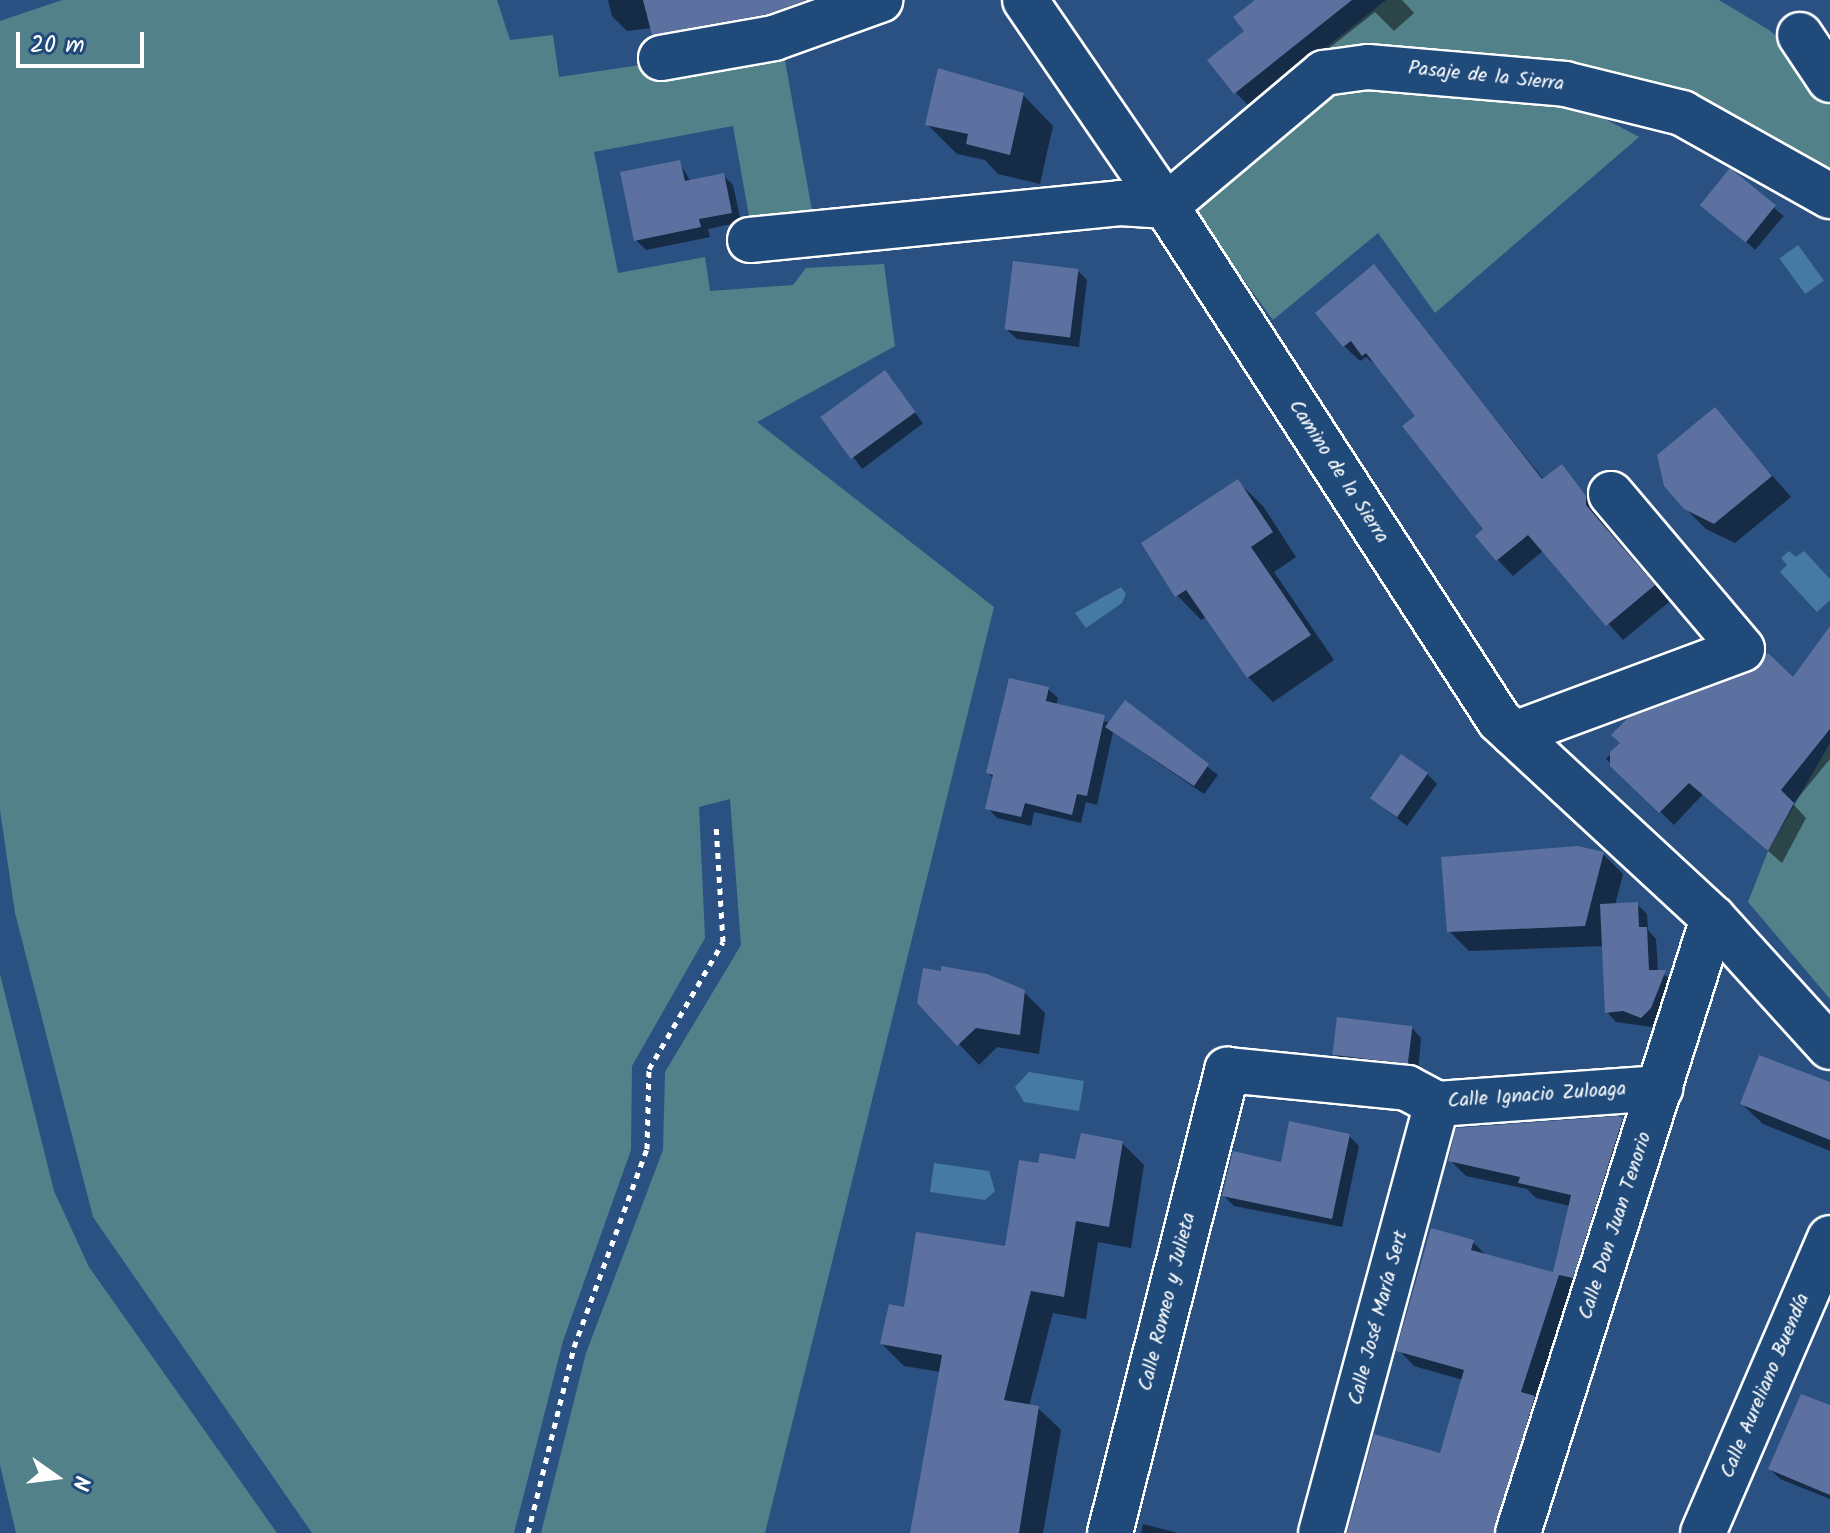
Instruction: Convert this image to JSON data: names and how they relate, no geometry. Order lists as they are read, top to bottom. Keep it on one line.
{"streets":{"street":["Pasaje de la Sierra","Camino de la Sierra","Calle Ignacio Zuloaga","Calle Don Juan Tenorio","Calle Romeo y Julieta","Calle José María Sert","Calle Aureliano Buendía"]},"crossings":[["Pasaje de la Sierra","Camino de la Sierra"],["Camino de la Sierra","Calle Don Juan Tenorio"],["Calle Ignacio Zuloaga","Calle Don Juan Tenorio"],["Calle Ignacio Zuloaga","Calle Romeo y Julieta"],["Calle Ignacio Zuloaga","Calle José María Sert"]],"scale_bar":"20 m","north":"right"}
